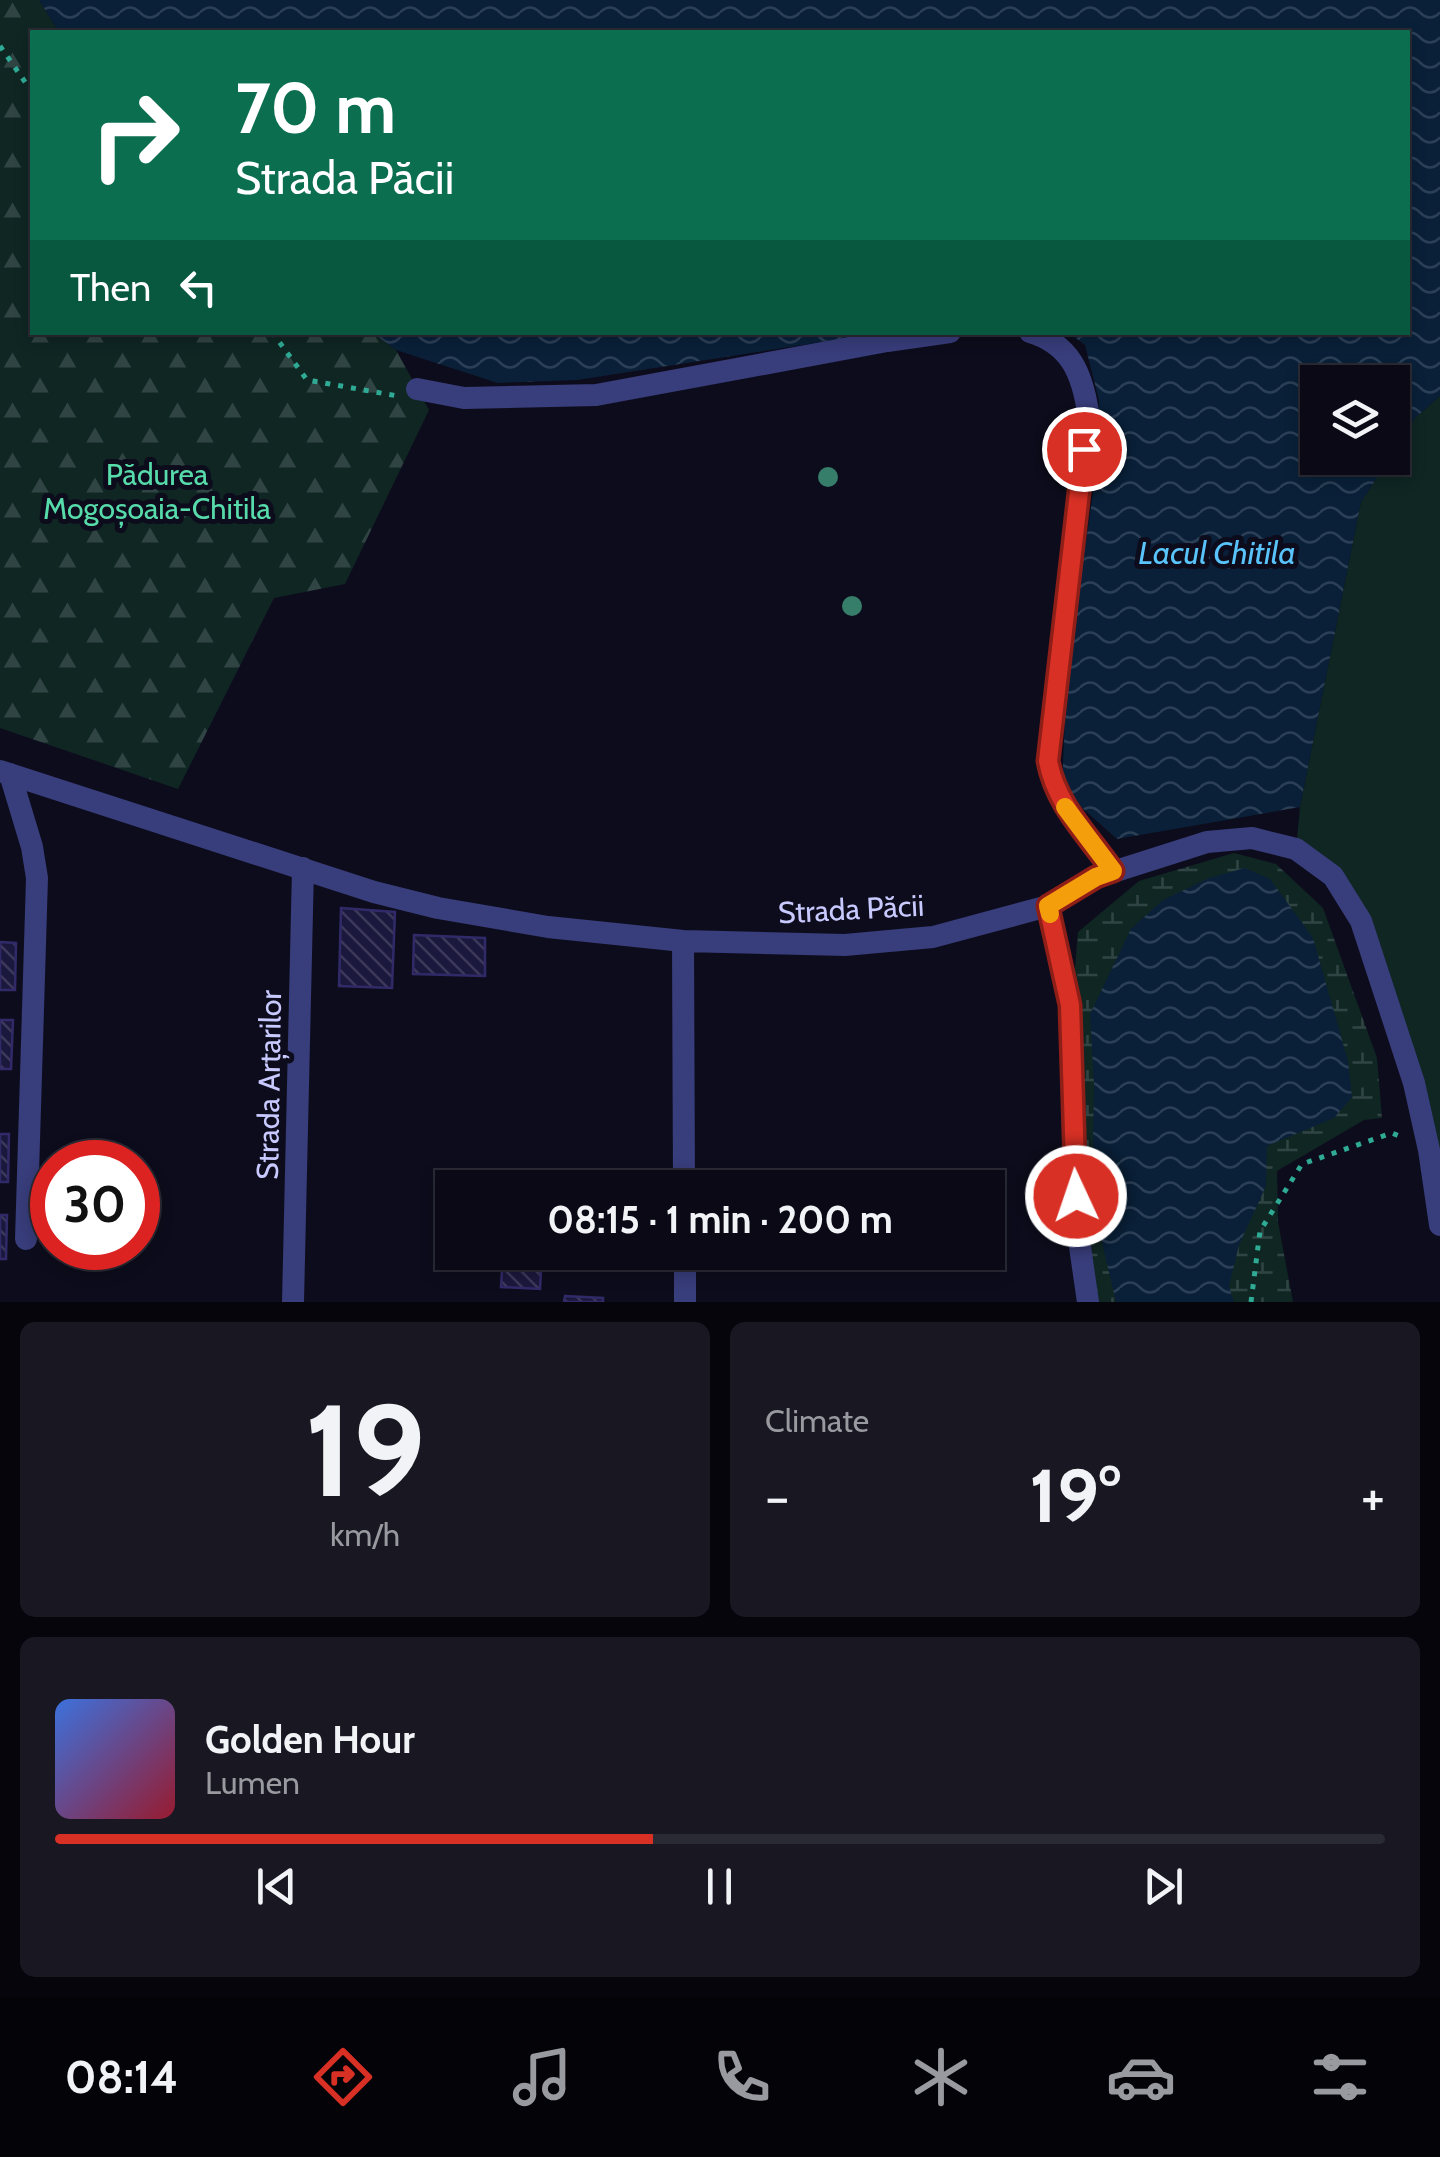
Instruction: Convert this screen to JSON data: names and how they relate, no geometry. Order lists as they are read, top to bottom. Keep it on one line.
{"streets":{"street":["Strada Păcii","Strada Arțarilor"]},"crossings":[["Strada Păcii","Strada Arțarilor"]],"water":["Lacul Chitila"],"parks":["Pădurea Mogoșoaia-Chitila"],"page":{"turn":["70 m","Strada Păcii"],"then":"Then","limit":"30","trip":"08:15 · 1 min · 200 m","tile":[["19","km/h"],"Climate"],"heat":["−","19°","+"],"song":["Golden Hour","Lumen"],"tabs":"08:14"}}
